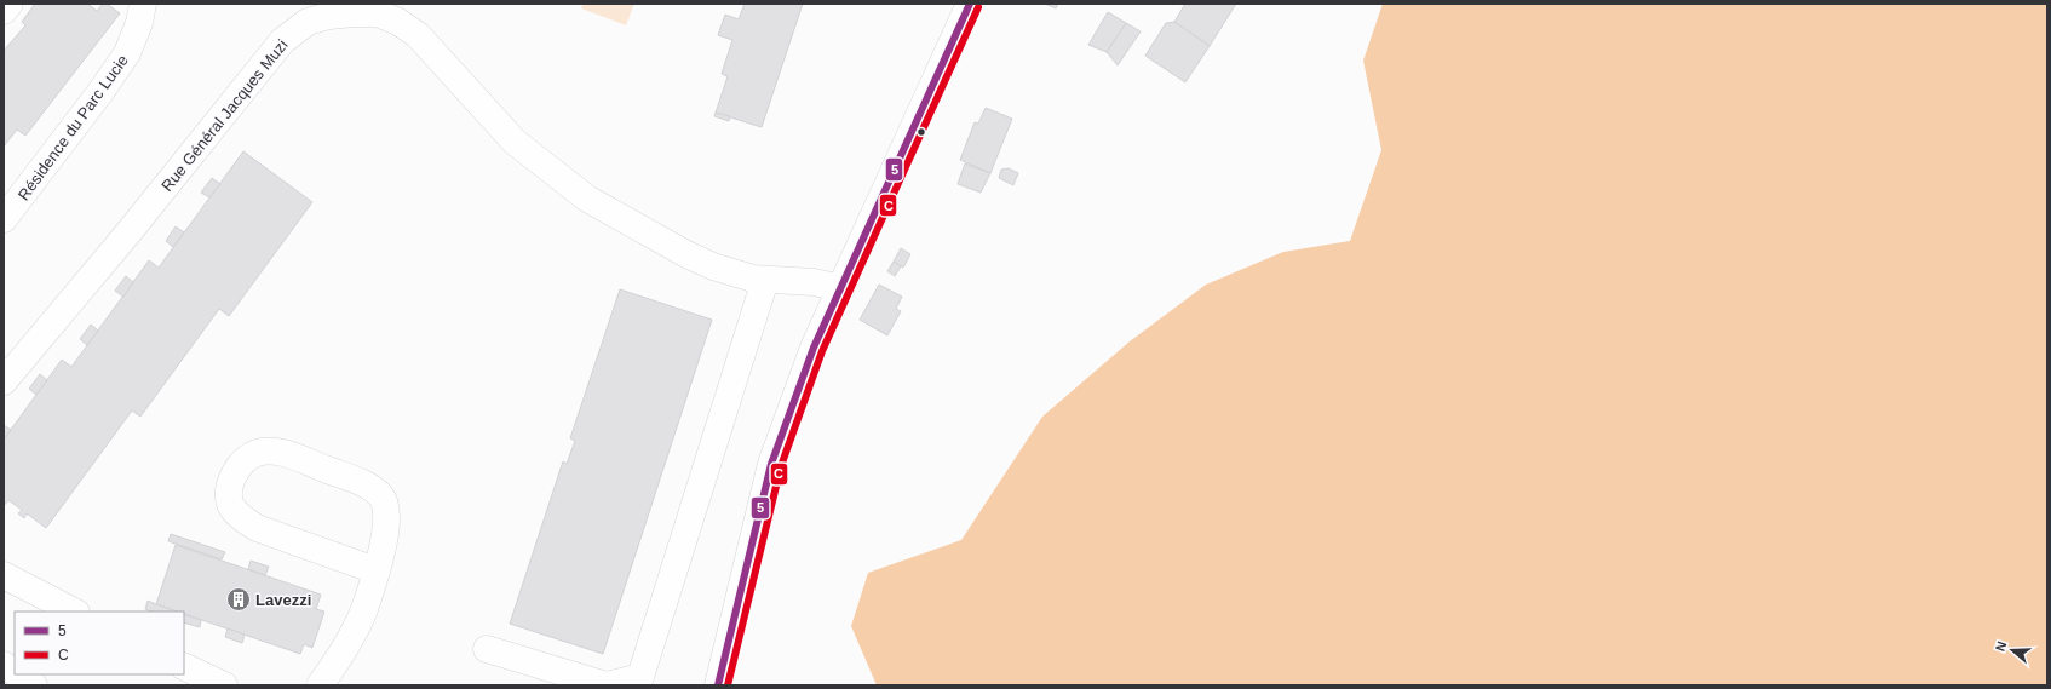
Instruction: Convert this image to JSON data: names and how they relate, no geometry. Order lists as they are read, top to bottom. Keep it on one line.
{"streets":{"street":["Rue Général Jacques Muzi","Résidence du Parc Lucie"]},"places":{"building":["Lavezzi"]},"lines":["transit line 5","transit line C"],"legend":["5","C"],"north":"left"}
